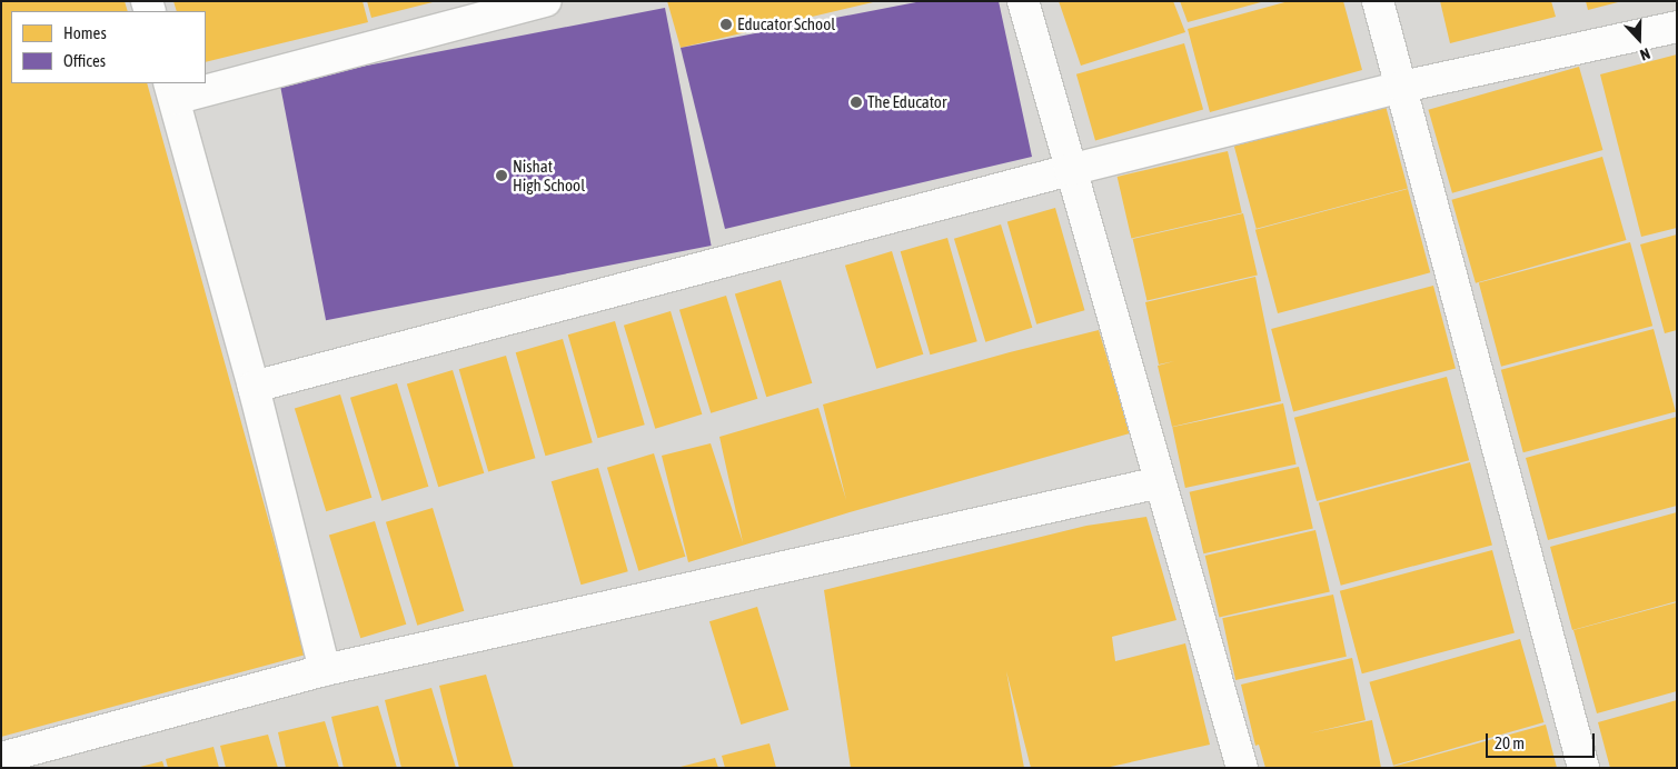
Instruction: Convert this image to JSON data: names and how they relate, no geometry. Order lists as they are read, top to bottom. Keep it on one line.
{"places":["Educator School","The Educator","Nishat High School"],"legend":["Homes","Offices"],"scale_bar":"20 m","north":"bottom"}
